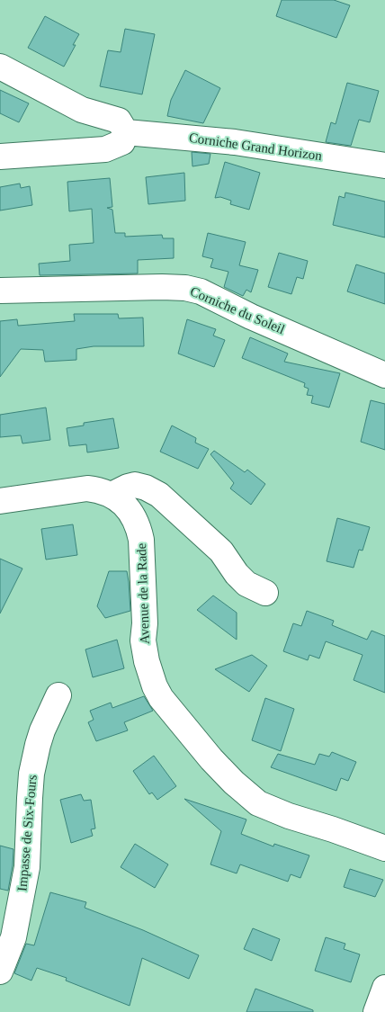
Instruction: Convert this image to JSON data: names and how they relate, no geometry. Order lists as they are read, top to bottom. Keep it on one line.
{"streets":{"street":["Corniche Grand Horizon","Corniche du Soleil","Avenue de la Rade","Impasse de Six-Fours"]}}
